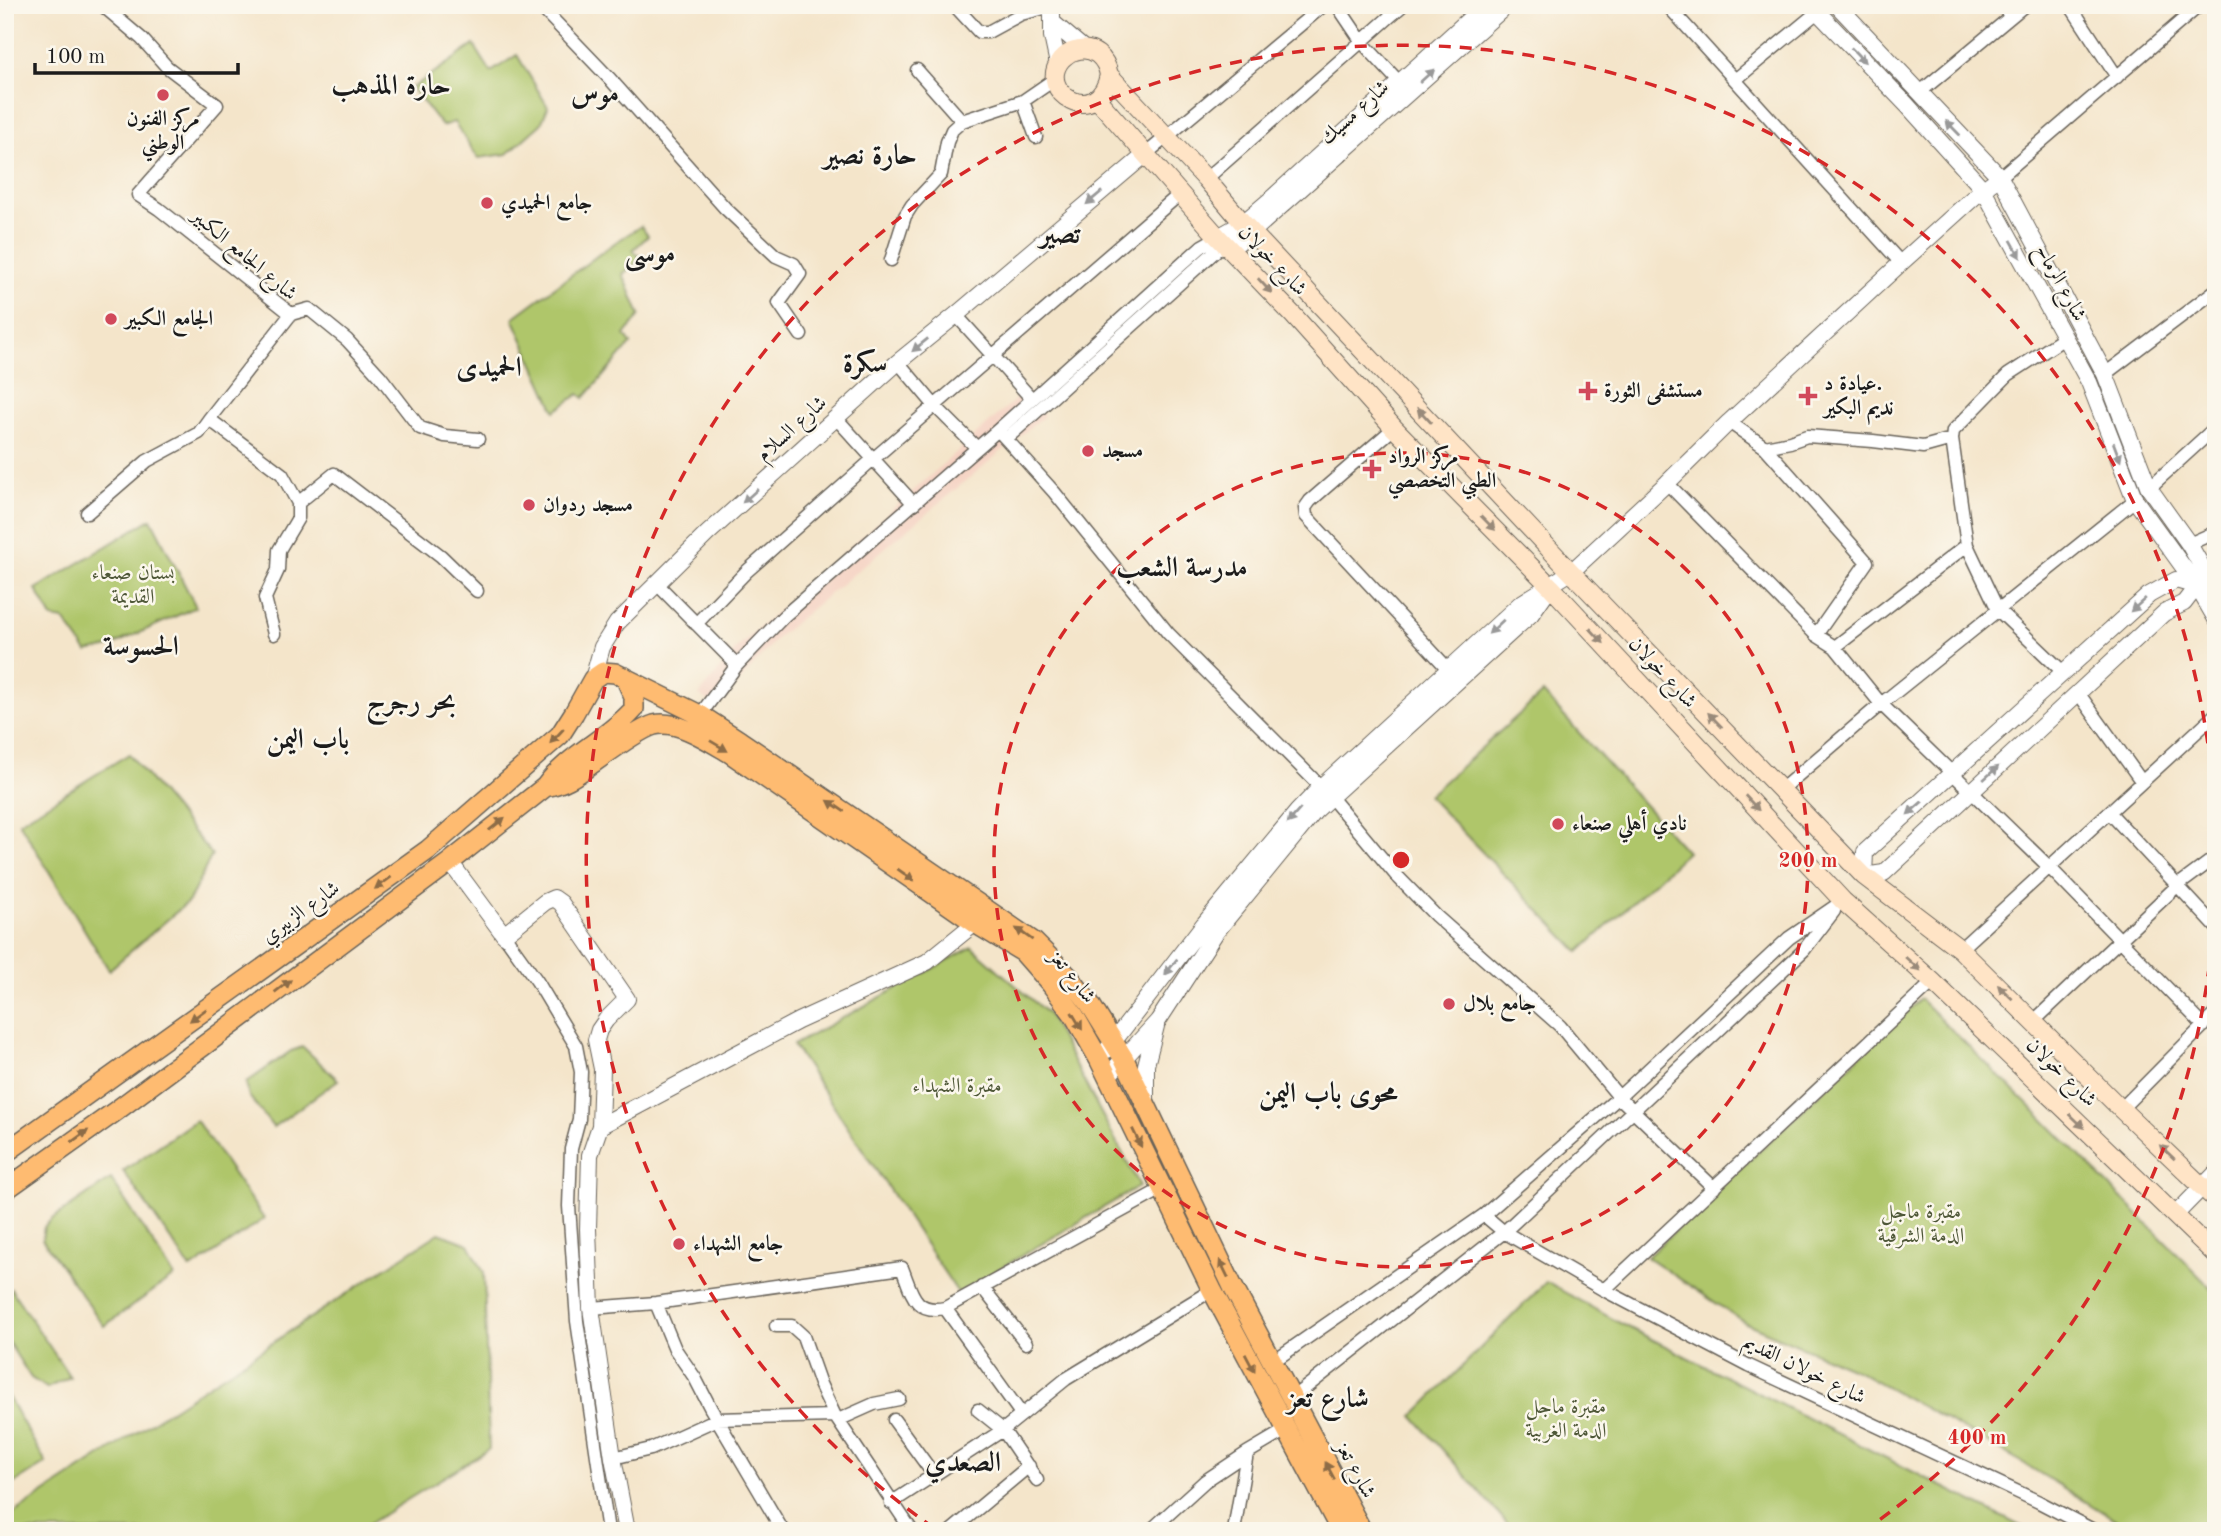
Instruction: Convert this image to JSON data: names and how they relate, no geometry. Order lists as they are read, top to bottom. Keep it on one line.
{"streets":{"main road":["شارع خولان","شارع الزبيري","شارع تعز"],"street":["شارع مسيك","شارع الجامع الكبير","شارع الرماح","شارع السلام","شارع خولان القديم"]},"crossings":[["شارع مسيك","شارع خولان"],["شارع خولان","شارع السلام"],["شارع السلام","شارع الزبيري"]],"districts":["حارة المذهب","موس","حارة نصير","تصير","موسى","سكرة","الحميدى","مدرسة الشعب","الحسوسة","بحر رجرج","باب اليمن","محوى باب اليمن","شارع تعز","الصعدي"],"parks":["بستان صنعاء القديمة","مقبرة الشهداء","مقبرة ماجل الدمة الشرقية","مقبرة ماجل الدمة الغربية"],"places":{"other":["مركز الفنون الوطني","جامع الحميدي","الجامع الكبير","مسجد","مسجد ردوان","نادي أهلي صنعاء","جامع بلال","جامع الشهداء"],"health":["مستشفى الثورة","عيادة د. نديم البكير","مركز الرواد الطبي التخصصي"]},"scale_bar":"100 m","rings":["200 m","400 m"]}
